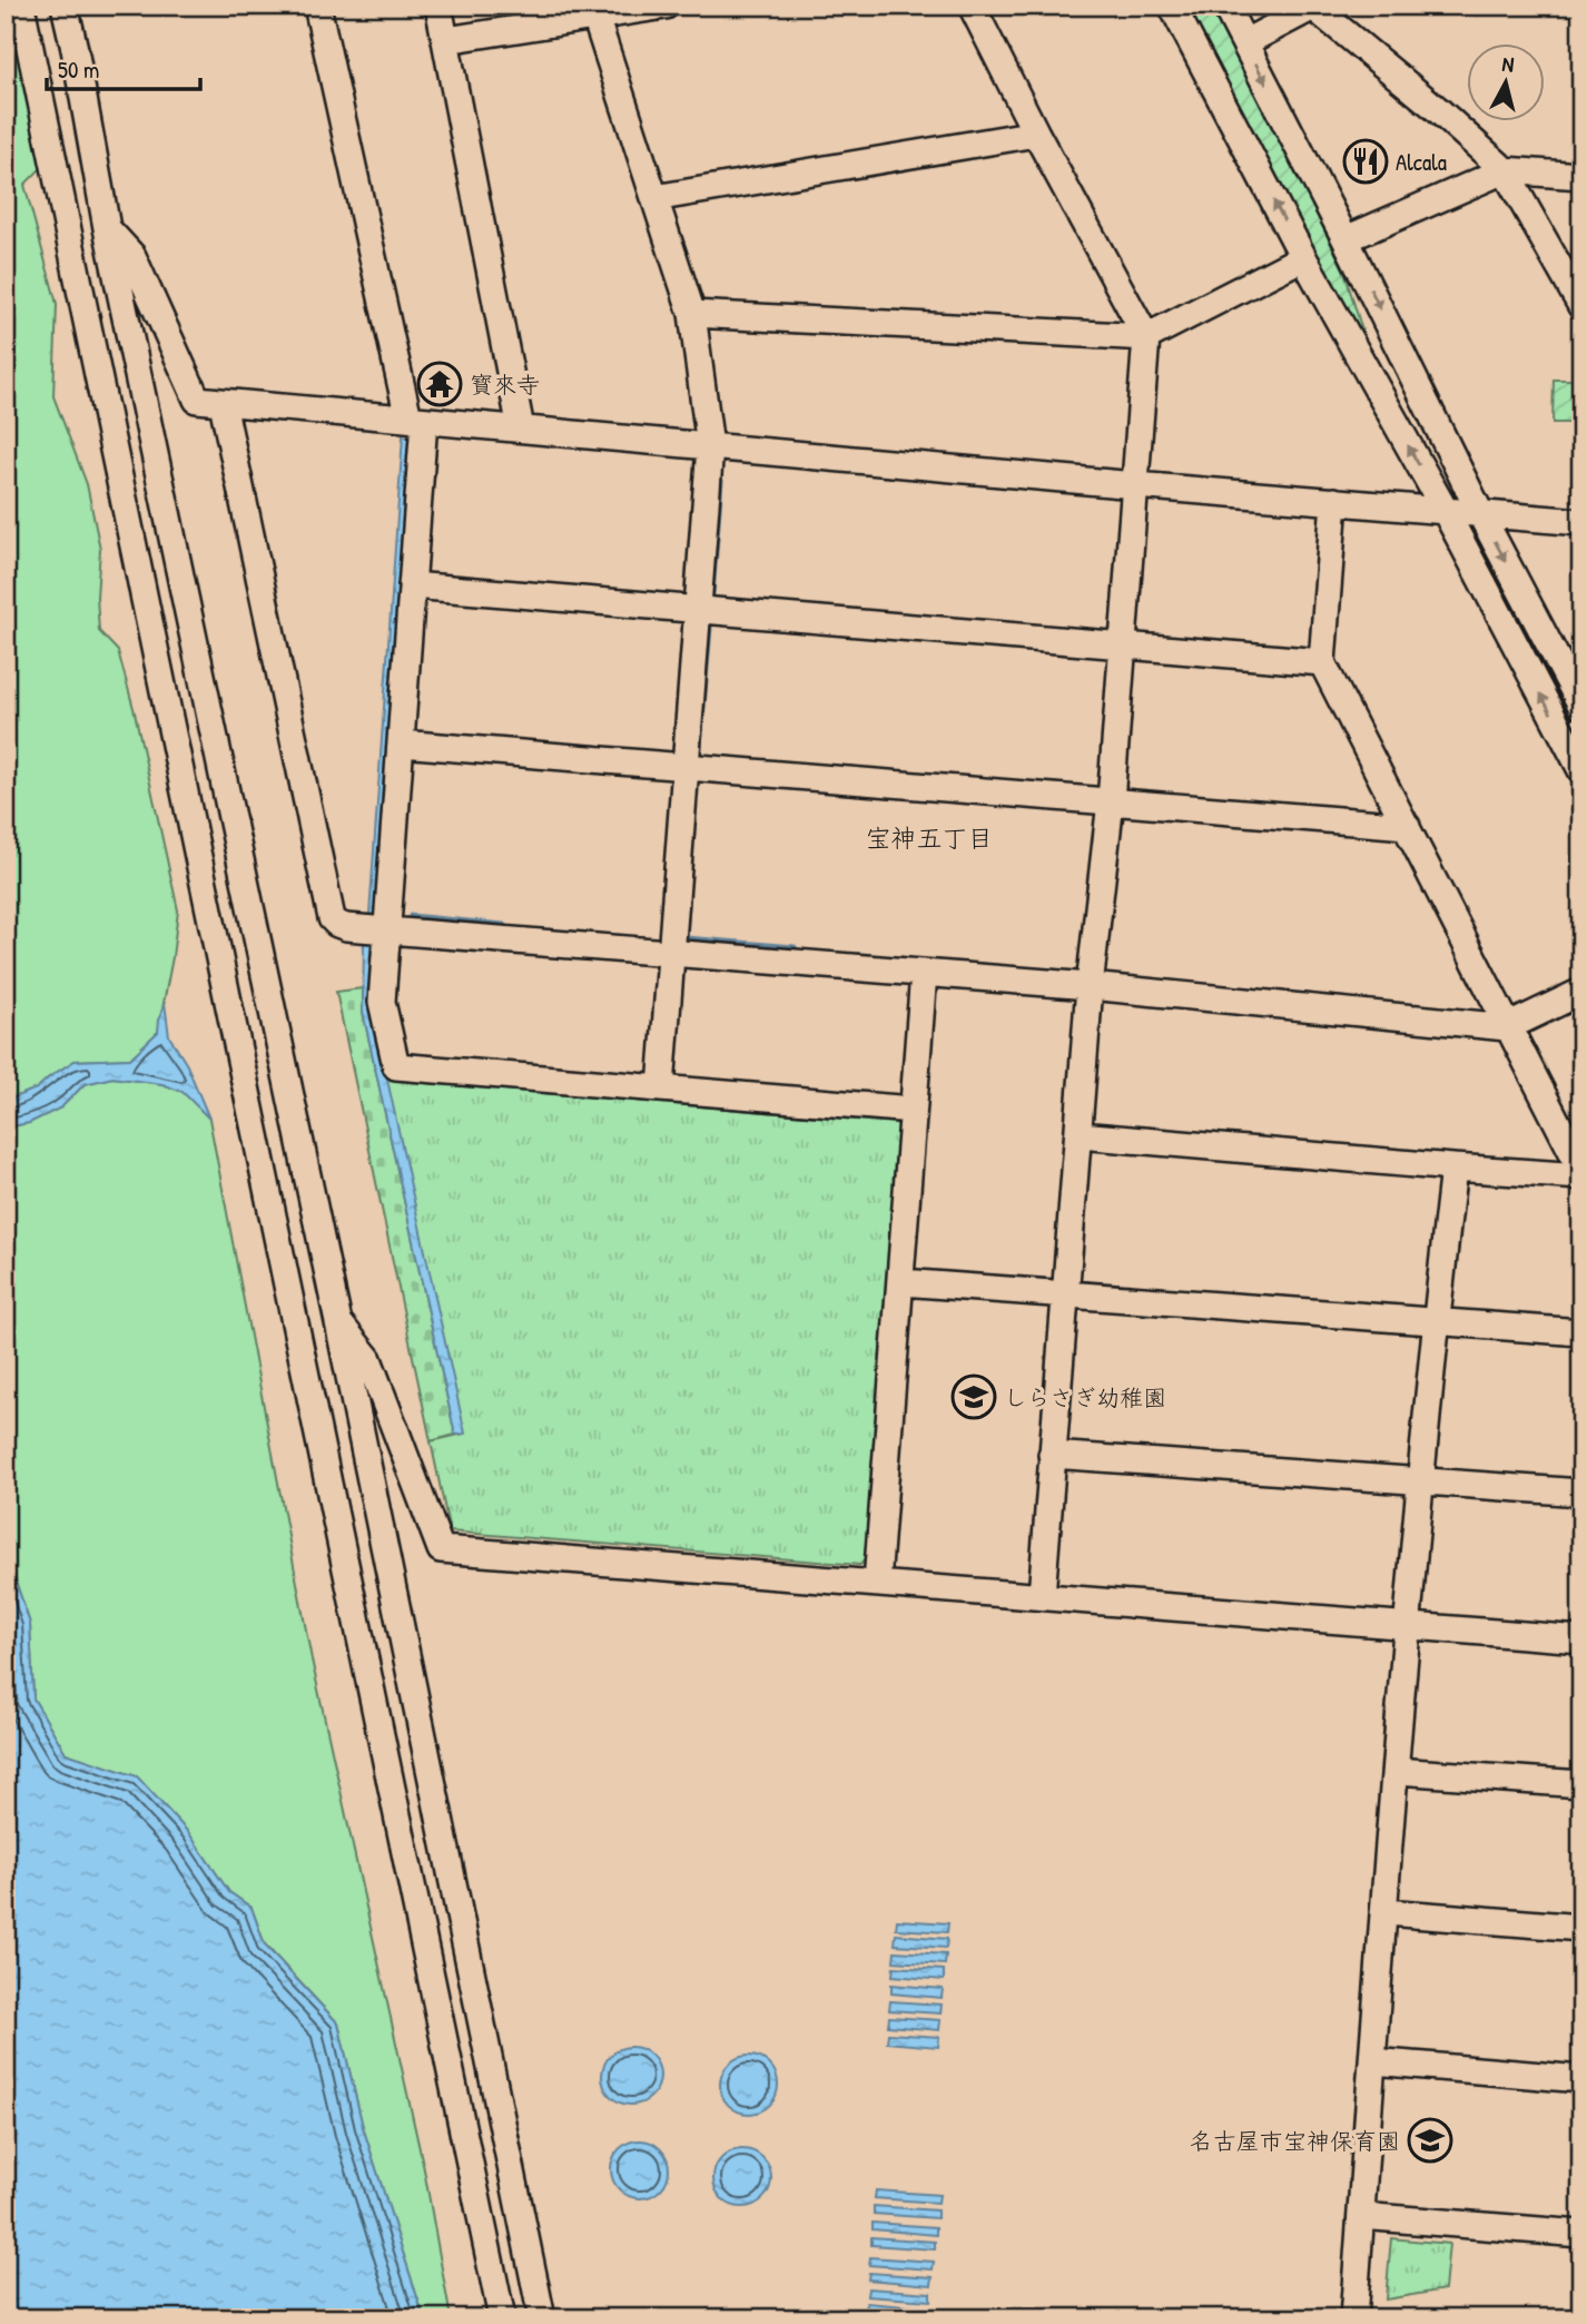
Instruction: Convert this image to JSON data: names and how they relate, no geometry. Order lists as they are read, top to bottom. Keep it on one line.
{"districts":["宝神五丁目"],"places":{"restaurant":["Alcala"],"temple":["寳來寺"],"school or university":["しらさぎ幼稚園","名古屋市宝神保育園"]},"scale_bar":"50 m","north":"top"}
